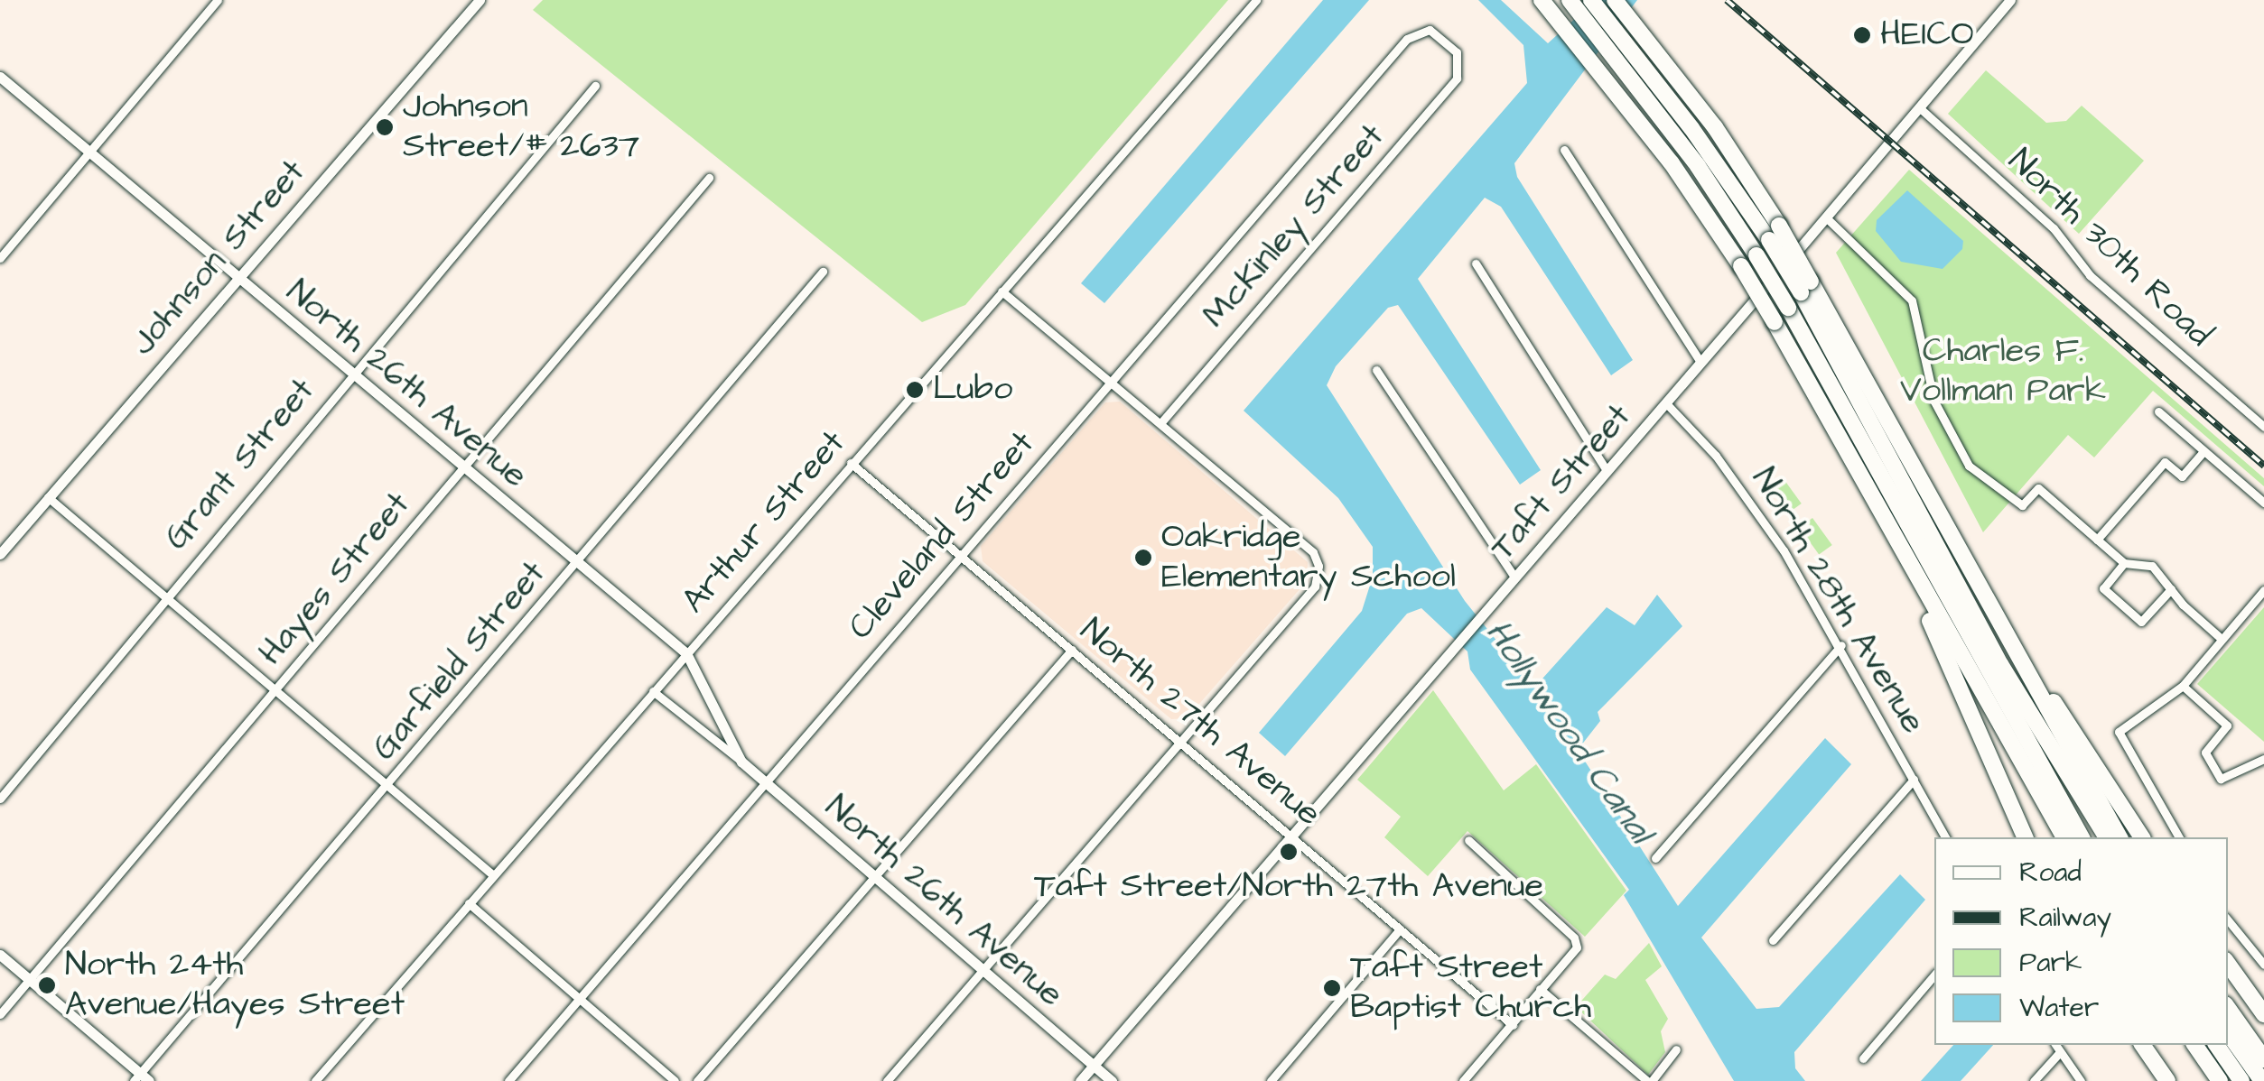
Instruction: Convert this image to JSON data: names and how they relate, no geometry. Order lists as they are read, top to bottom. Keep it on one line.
{"streets":{"street":["McKinley Street","North 30th Road","Johnson Street","North 26th Avenue","Grant Street","Taft Street","Arthur Street","Cleveland Street","Hayes Street","North 28th Avenue","Garfield Street","North 27th Avenue"]},"crossings":[["McKinley Street","Cleveland Street"],["North 30th Road","Taft Street"],["Johnson Street","North 26th Avenue"],["North 26th Avenue","Grant Street"],["North 26th Avenue","Taft Street"],["North 26th Avenue","Arthur Street"],["North 26th Avenue","Cleveland Street"],["North 26th Avenue","Hayes Street"],["North 26th Avenue","Garfield Street"],["Taft Street","North 28th Avenue"],["Taft Street","North 27th Avenue"],["Arthur Street","North 27th Avenue"],["Cleveland Street","North 27th Avenue"]],"water":["Hollywood Canal"],"parks":["Charles F. Vollman Park"],"places":["HEICO","Johnson Street/# 2637","Lubo","Oakridge Elementary School","Taft Street/North 27th Avenue","North 24th Avenue/Hayes Street","Taft Street Baptist Church"],"legend":["Road","Railway","Park","Water"]}
